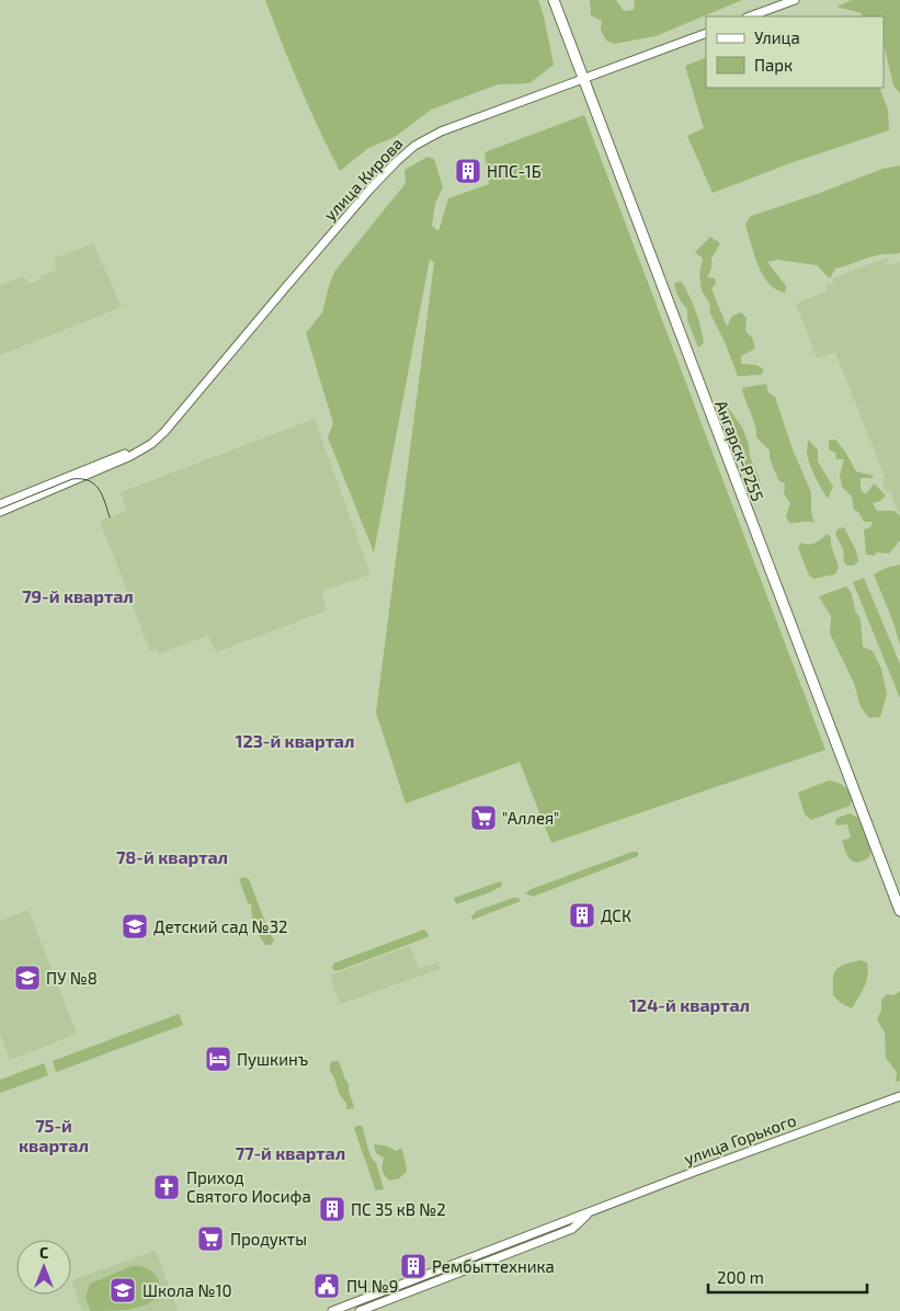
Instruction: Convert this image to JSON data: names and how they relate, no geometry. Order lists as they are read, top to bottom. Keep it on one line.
{"streets":{"main road":["Ангарск-Р255"],"street":["улица Кирова","улица Горького"]},"crossings":[["улица Кирова","Ангарск-Р255"]],"districts":["79-й квартал","123-й квартал","78-й квартал","124-й квартал","75-й квартал","77-й квартал"],"places":{"building":["НПС-1Б","ДСК","ПС 35 кВ №2","Рембыттехника"],"supermarket":["\"Аллея\"","Продукты"],"school or university":["Детский сад №32","ПУ №8","Школа №10"],"hotel":["Пушкинъ"],"church":["Приход Святого Иосифа"],"public building":["ПЧ №9"]},"legend":["Улица","Парк"],"scale_bar":"200 m","north":"top"}
